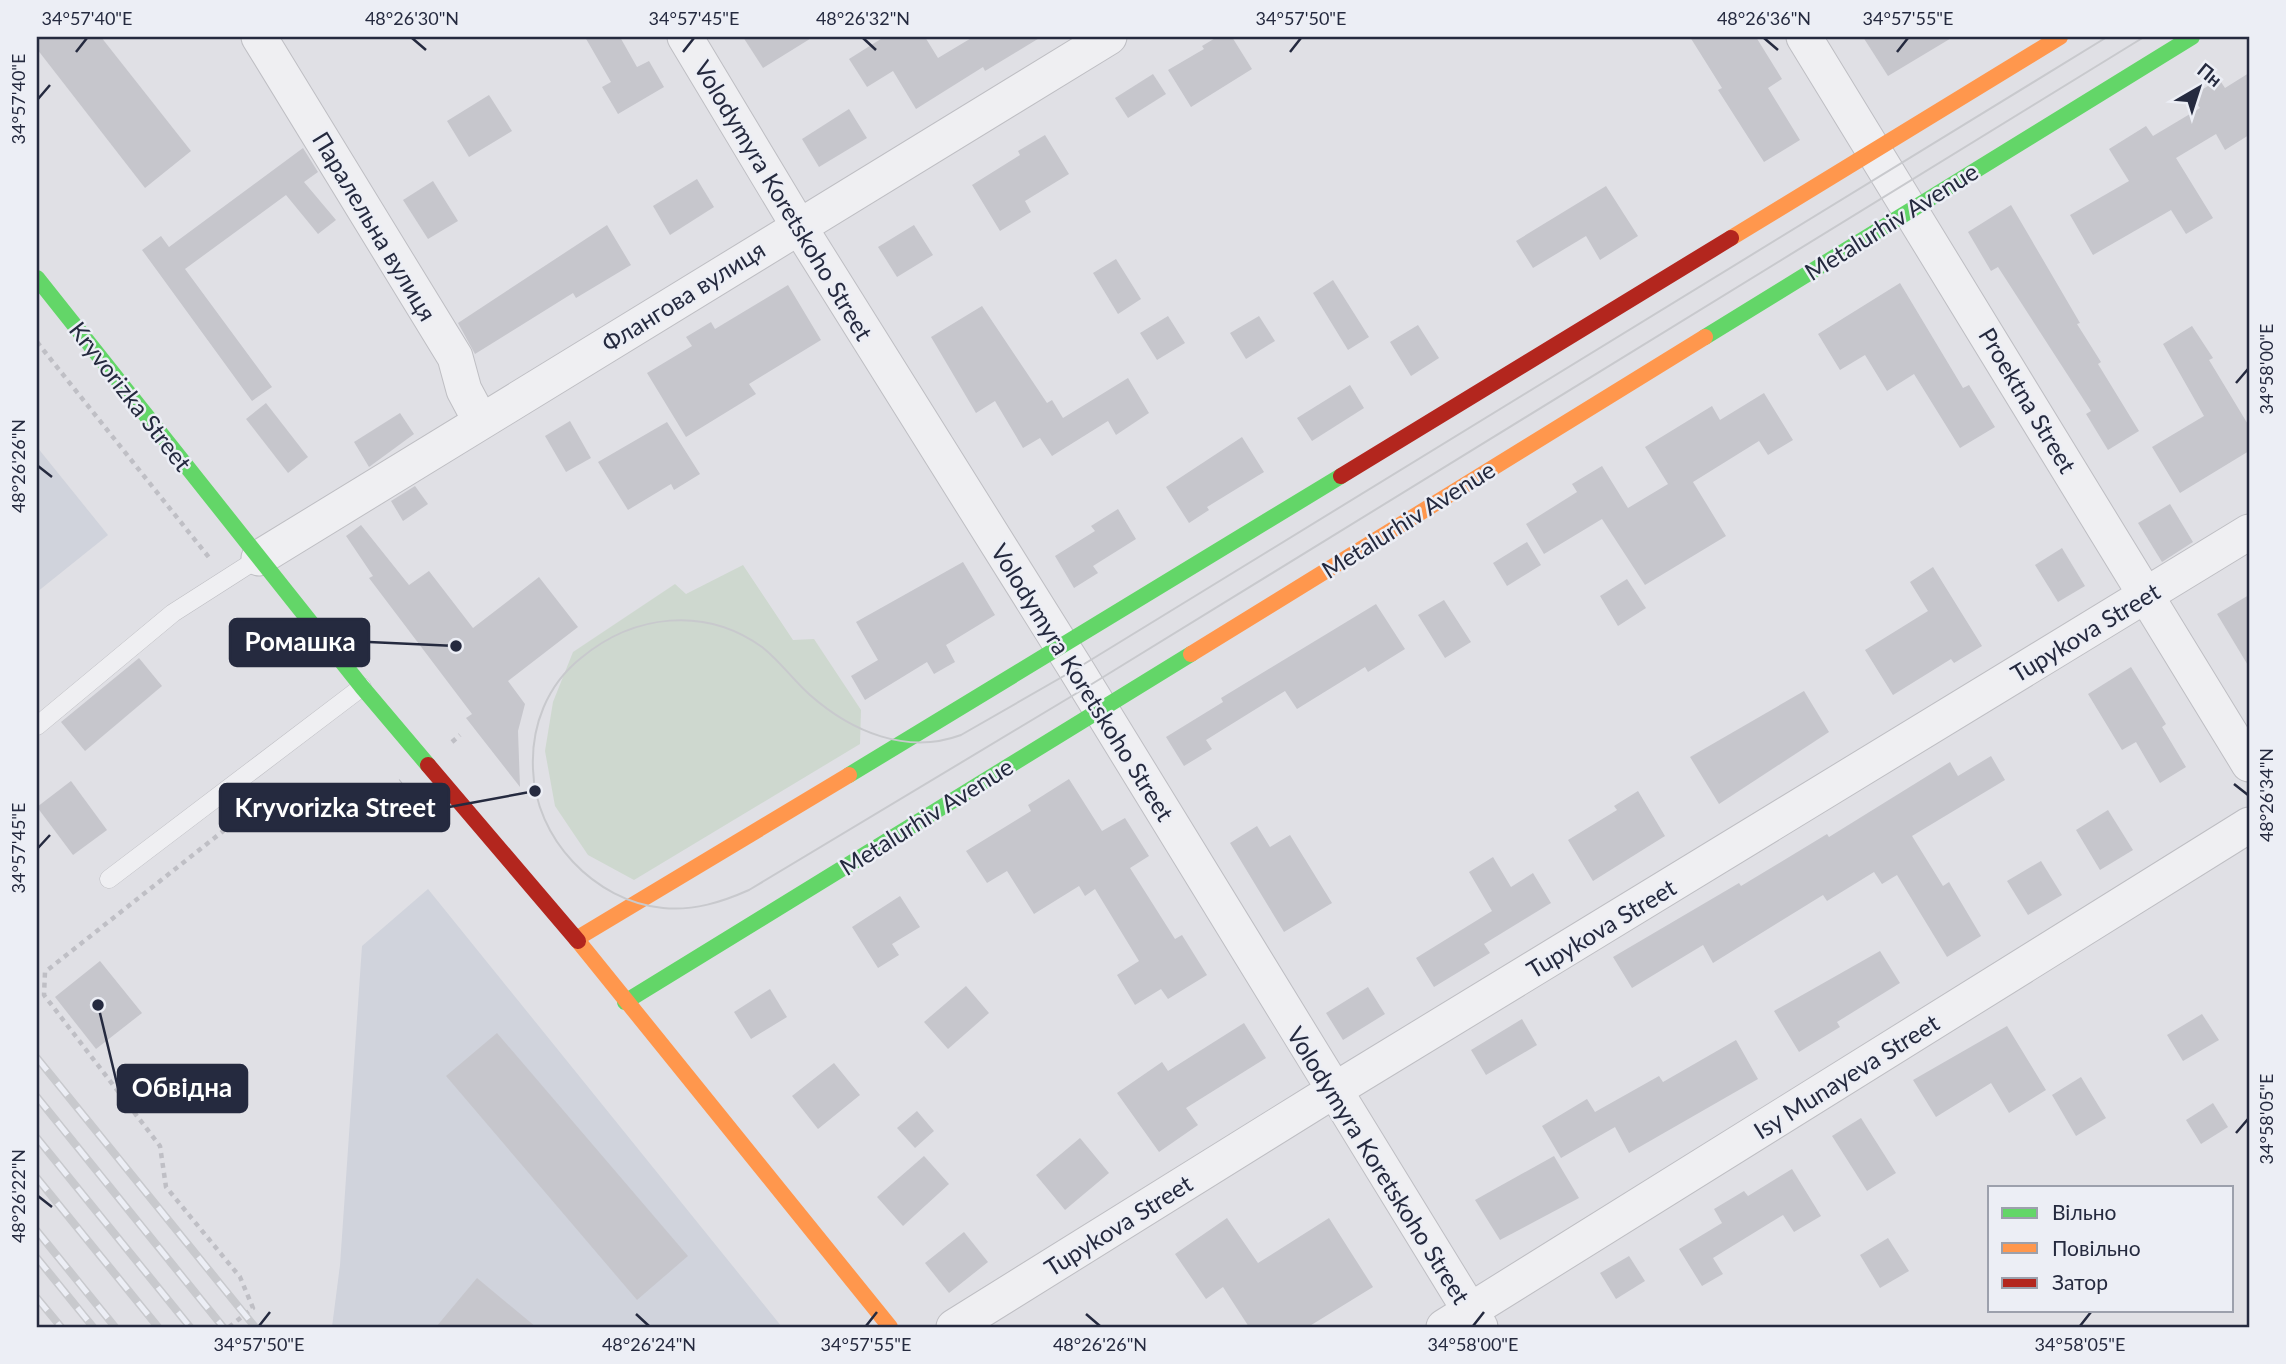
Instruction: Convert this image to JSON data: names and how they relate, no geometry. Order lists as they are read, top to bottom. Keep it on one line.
{"streets":{"main road":["Metalurhiv Avenue","Kryvorizka Street"],"street":["Volodymyra Koretskoho Street","Паралельна вулиця","Флангова вулиця","Proektna Street","Tupykova Street","Isy Munayeva Street"]},"crossings":[["Volodymyra Koretskoho Street","Metalurhiv Avenue"],["Volodymyra Koretskoho Street","Флангова вулиця"],["Volodymyra Koretskoho Street","Tupykova Street"],["Volodymyra Koretskoho Street","Isy Munayeva Street"],["Metalurhiv Avenue","Kryvorizka Street"],["Metalurhiv Avenue","Proektna Street"],["Паралельна вулиця","Флангова вулиця"],["Флангова вулиця","Kryvorizka Street"],["Proektna Street","Tupykova Street"]],"places":["Ромашка","Kryvorizka Street","Обвідна"],"legend":["Вільно","Повільно","Затор"],"north":"top right","coordinates":["34°57'40\"E","48°26'30\"N","34°57'45\"E","48°26'32\"N","34°57'50\"E","48°26'36\"N","34°57'55\"E","34°58'00\"E","48°26'26\"N","48°26'34\"N","34°58'05\"E","48°26'22\"N","48°26'24\"N"]}
